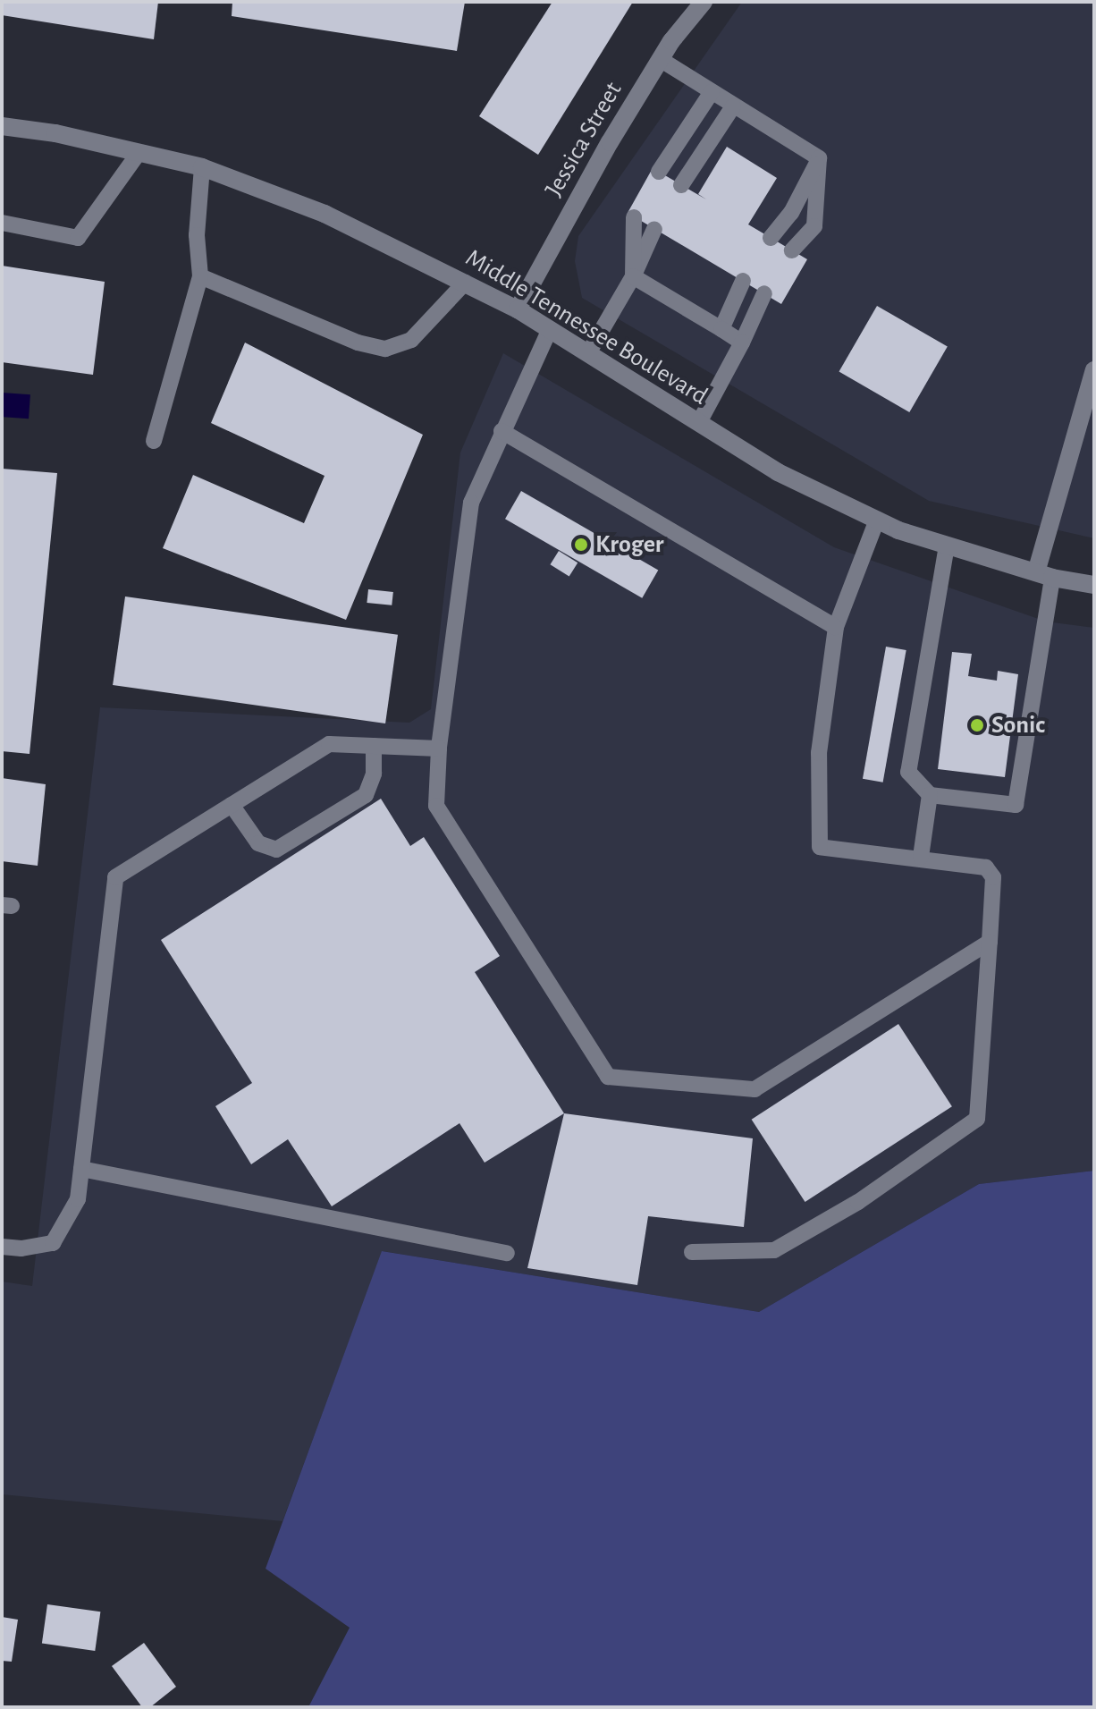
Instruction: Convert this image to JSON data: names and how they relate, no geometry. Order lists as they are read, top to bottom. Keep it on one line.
{"streets":{"main road":["Jessica Street","Middle Tennessee Boulevard"]},"crossings":[["Jessica Street","Middle Tennessee Boulevard"]],"places":["Kroger","Sonic"]}
